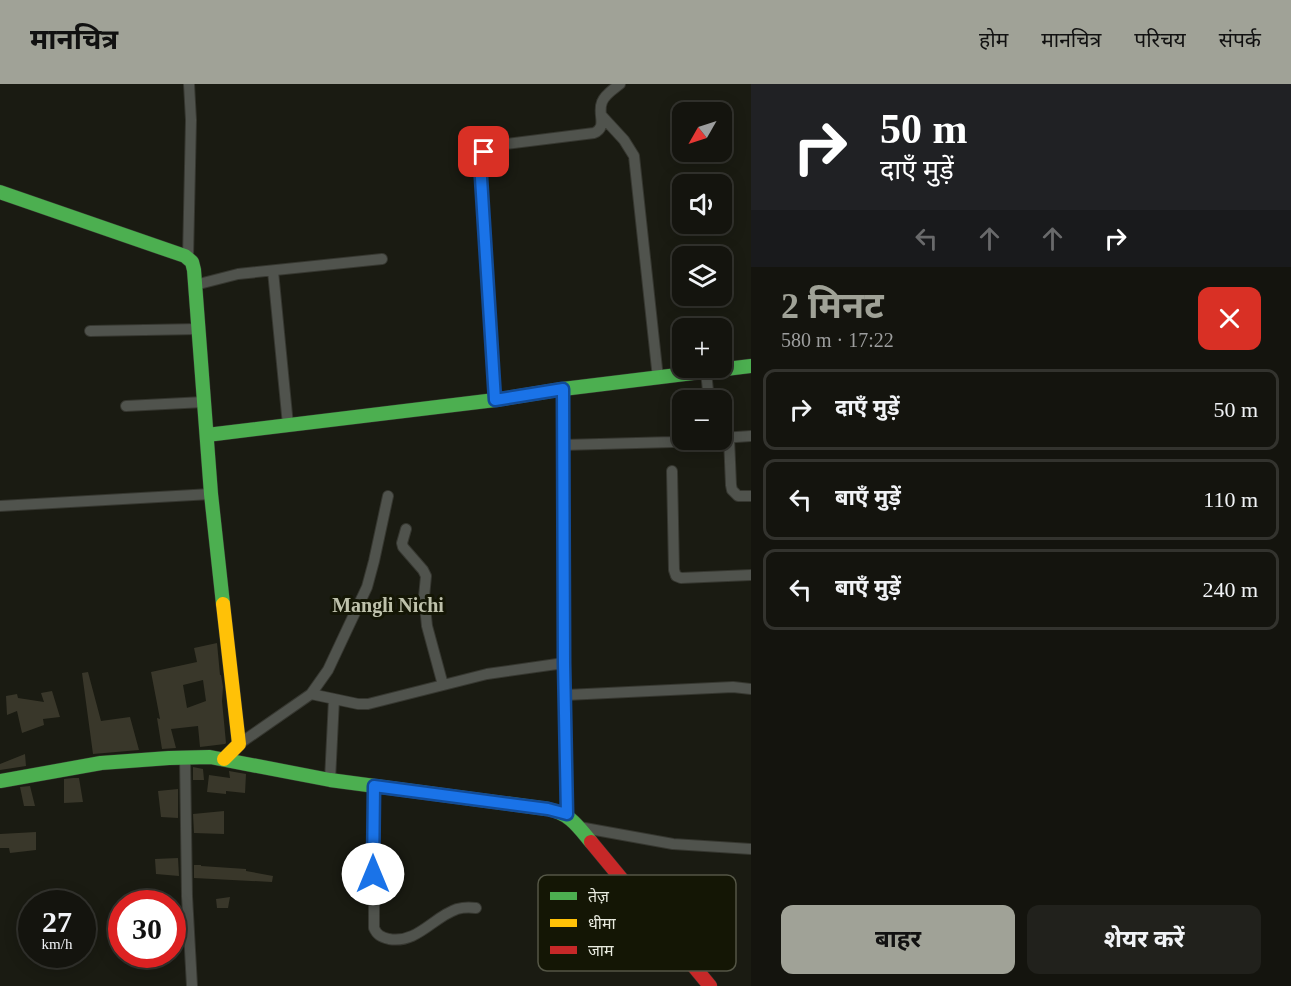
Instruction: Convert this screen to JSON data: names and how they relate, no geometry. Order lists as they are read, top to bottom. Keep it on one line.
{"districts":["Mangli Nichi"],"legend":["तेज़","धीमा","जाम"],"north":"bottom left","page":{"header":"मानचित्र","nav":["होम","मानचित्र","परिचय","संपर्क"],"turn":["50 m","दाएँ मुड़ें"],"map_buttons":["+","−"],"heading":["2 मिनट","580 m · 17:22"],"list":[{"name":"दाएँ मुड़ें","value":"50 m"},{"name":"बाएँ मुड़ें","value":"110 m"},{"name":"बाएँ मुड़ें","value":"240 m"}],"speed":"27 km/h","limit":"30","buttons":["बाहर","शेयर करें"]}}
